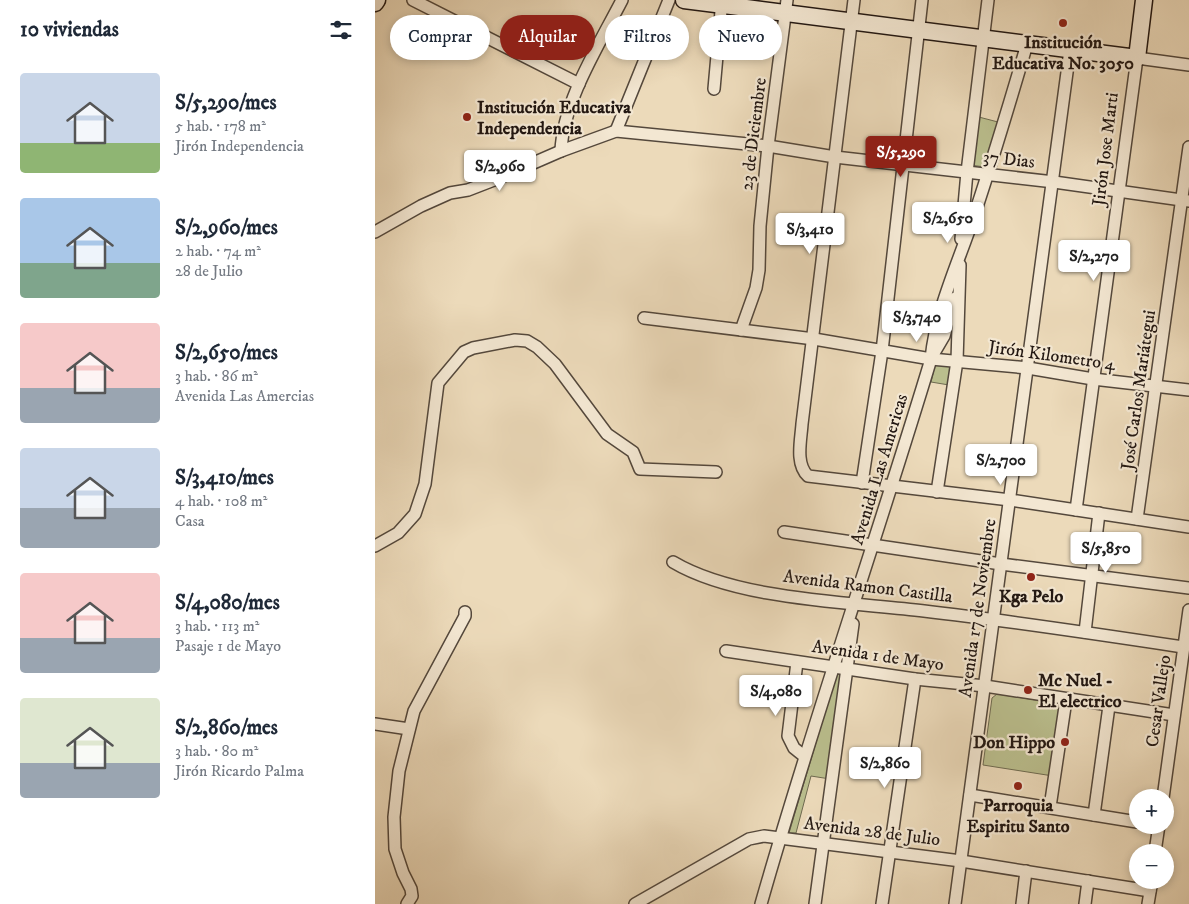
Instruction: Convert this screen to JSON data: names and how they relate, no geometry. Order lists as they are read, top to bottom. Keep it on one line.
{"streets":{"street":["23 de Diciembre","Jirón Jose Marti","37 Dias","Jirón Kilometro 4","José Carlos Mariátegui","Avenida Las Americas","Avenida Ramon Castilla","Avenida 17 de Noviembre","Avenida 1 de Mayo","Cesar Vallejo","Avenida 28 de Julio"]},"crossings":[["23 de Diciembre","37 Dias"],["23 de Diciembre","Jirón Kilometro 4"],["Jirón Jose Marti","37 Dias"],["Jirón Jose Marti","Jirón Kilometro 4"],["37 Dias","José Carlos Mariátegui"],["37 Dias","Avenida Las Americas"],["37 Dias","Avenida 17 de Noviembre"],["Jirón Kilometro 4","José Carlos Mariátegui"],["Jirón Kilometro 4","Avenida Las Americas"],["Jirón Kilometro 4","Avenida 17 de Noviembre"],["Avenida Las Americas","Avenida Ramon Castilla"],["Avenida Las Americas","Avenida 1 de Mayo"],["Avenida Las Americas","Avenida 28 de Julio"],["Avenida Ramon Castilla","Avenida 17 de Noviembre"],["Avenida Ramon Castilla","Cesar Vallejo"],["Avenida 17 de Noviembre","Avenida 1 de Mayo"],["Avenida 17 de Noviembre","Avenida 28 de Julio"],["Avenida 1 de Mayo","Cesar Vallejo"]],"places":["Institución Educativa No. 3050","Institución Educativa Independencia","Kga Pelo","Mc Nuel - El electrico","Don Hippo","Parroquia Espiritu Santo"],"page":{"heading":"10 viviendas","chip":["Comprar","Alquilar","Filtros","Nuevo"],"list":[{"name":"S/5,290/mes","note":"5 hab. · 178 m² · Jirón Independencia"},{"name":"S/2,960/mes","note":"2 hab. · 74 m² · 28 de Julio"},{"name":"S/2,650/mes","note":"3 hab. · 86 m² · Avenida Las Amercias"},{"name":"S/3,410/mes","note":"4 hab. · 108 m² · Casa"},{"name":"S/4,080/mes","note":"3 hab. · 113 m² · Pasaje 1 de Mayo"},{"name":"S/2,860/mes","note":"3 hab. · 80 m² · Jirón Ricardo Palma"}],"price":["S/5,290","S/2,960","S/2,650","S/3,410","S/2,270","S/3,740","S/2,700","S/5,850","S/4,080","S/2,860"],"map_buttons":["+","−"]}}
